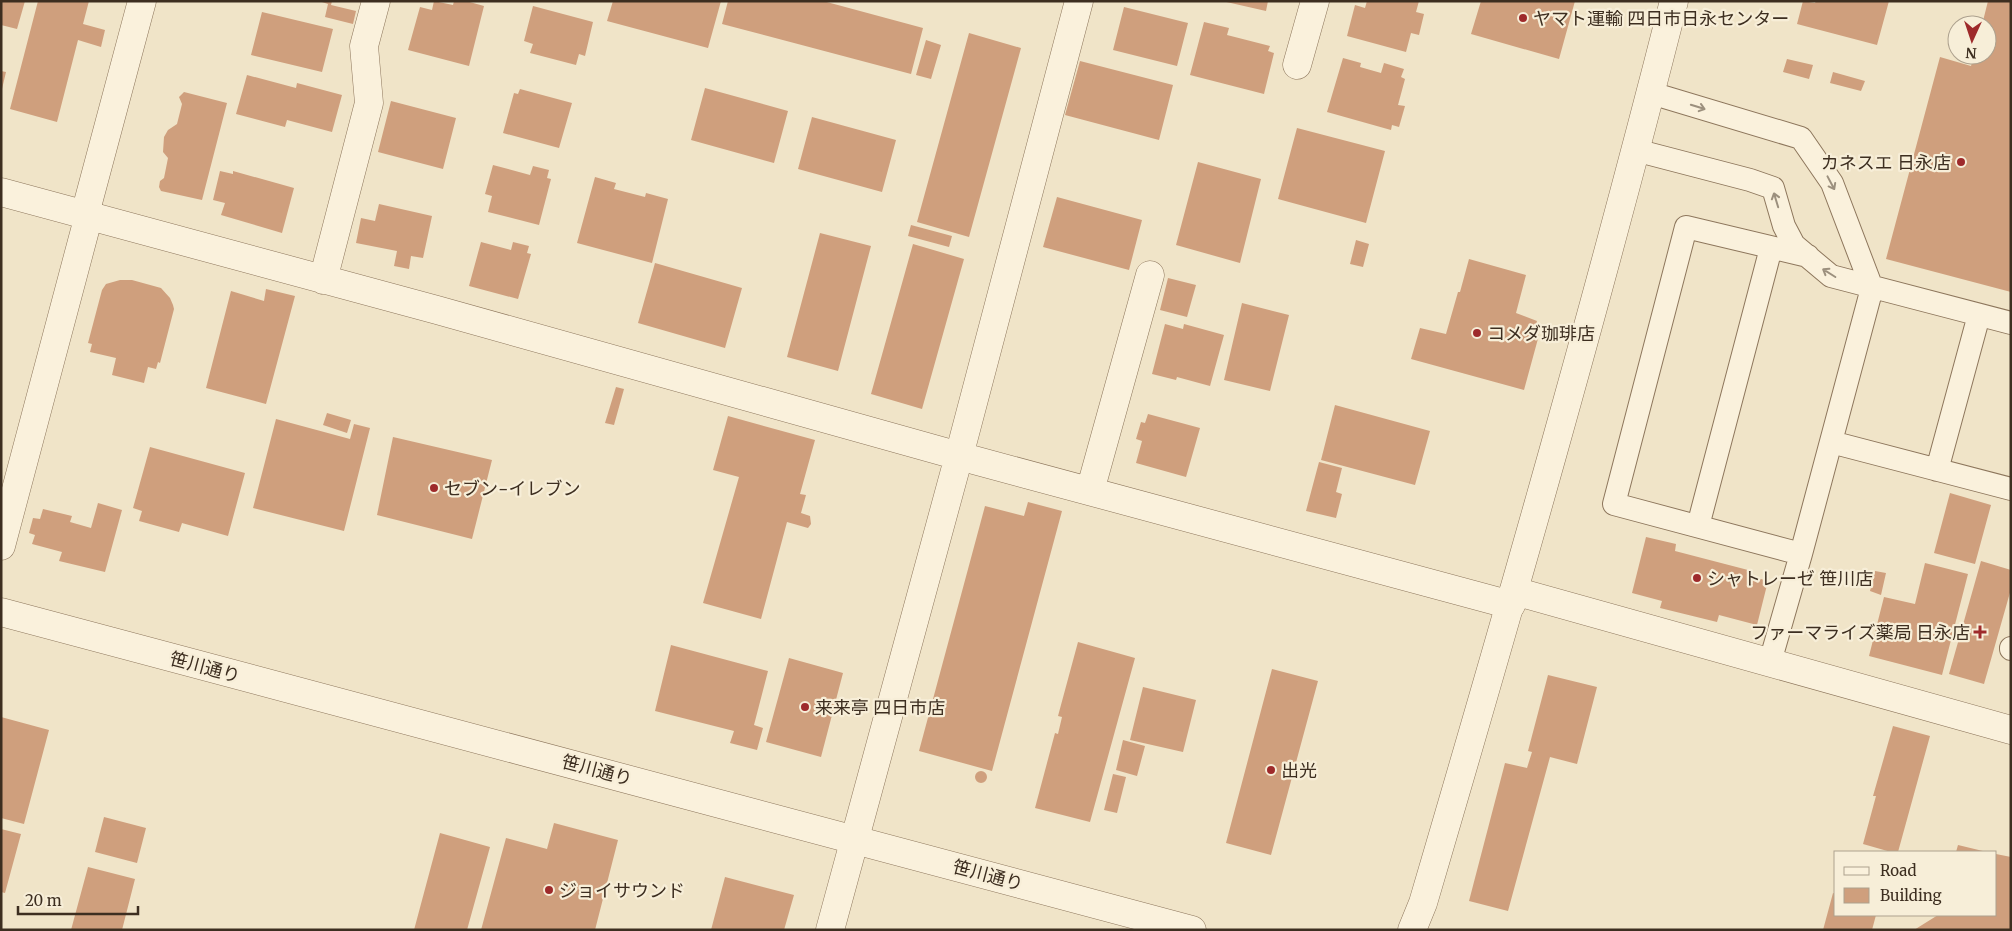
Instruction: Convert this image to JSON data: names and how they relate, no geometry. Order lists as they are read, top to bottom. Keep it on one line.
{"streets":{"street":["笹川通り"]},"places":{"other":["ヤマト運輸 四日市日永センター","カネスエ 日永店","コメダ珈琲店","セブン-イレブン","シャトレーゼ 笹川店","来来亭 四日市店","出光","ジョイサウンド"],"health":["ファーマライズ薬局 日永店"]},"legend":["Road","Building"],"scale_bar":"20 m","north":"bottom"}
